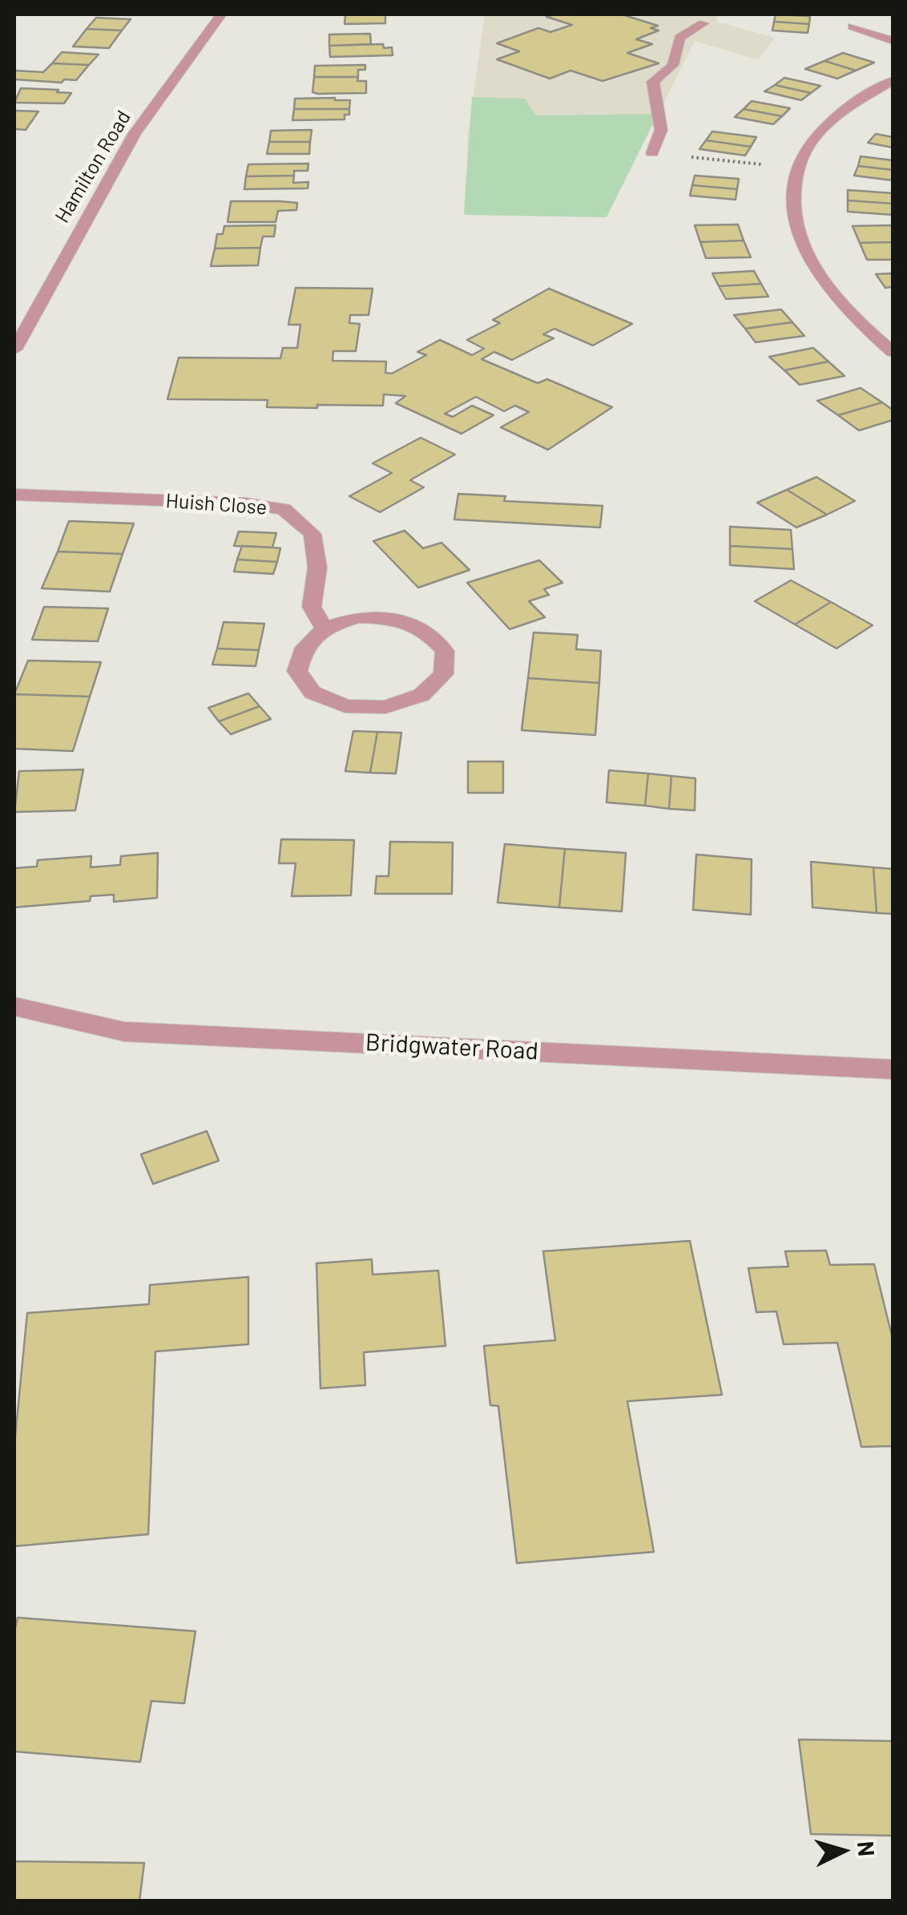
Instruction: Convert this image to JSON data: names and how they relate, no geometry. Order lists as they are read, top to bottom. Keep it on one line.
{"streets":{"street":["Hamilton Road","Huish Close","Bridgwater Road"]},"north":"right"}
